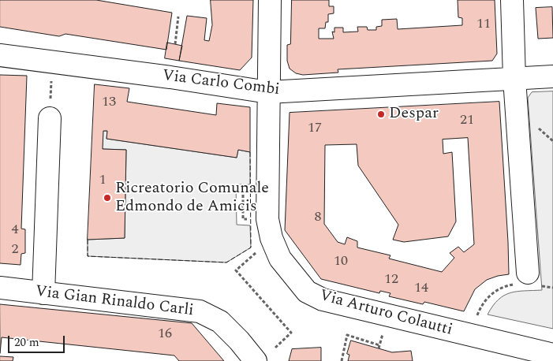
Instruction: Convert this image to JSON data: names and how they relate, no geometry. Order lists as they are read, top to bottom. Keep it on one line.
{"streets":{"street":["Via Carlo Combi","Via Gian Rinaldo Carli","Via Arturo Colautti"]},"crossings":[["Via Carlo Combi","Via Arturo Colautti"]],"places":["Despar","Ricreatorio Comunale Edmondo de Amicis"],"house_numbers":["11","13","21","17","1","8","4","2","10","12","14","16"],"scale_bar":"20 m"}
